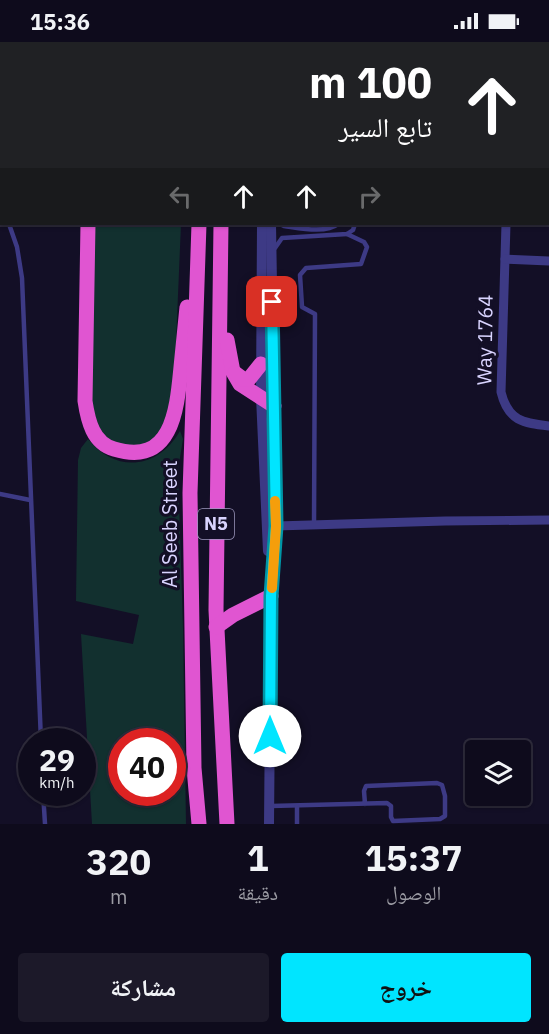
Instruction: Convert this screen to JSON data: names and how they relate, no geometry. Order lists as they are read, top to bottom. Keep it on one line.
{"streets":{"highway":["Al Seeb Street","N5"],"street":["Way 1764"]},"page":{"status":"15:36","turn":["100 m","تابع السير"],"speed":"29 km/h","limit":"40","eta":["15:37","الوصول","1","دقيقة","320","m"],"buttons":["خروج","مشاركة"]}}
